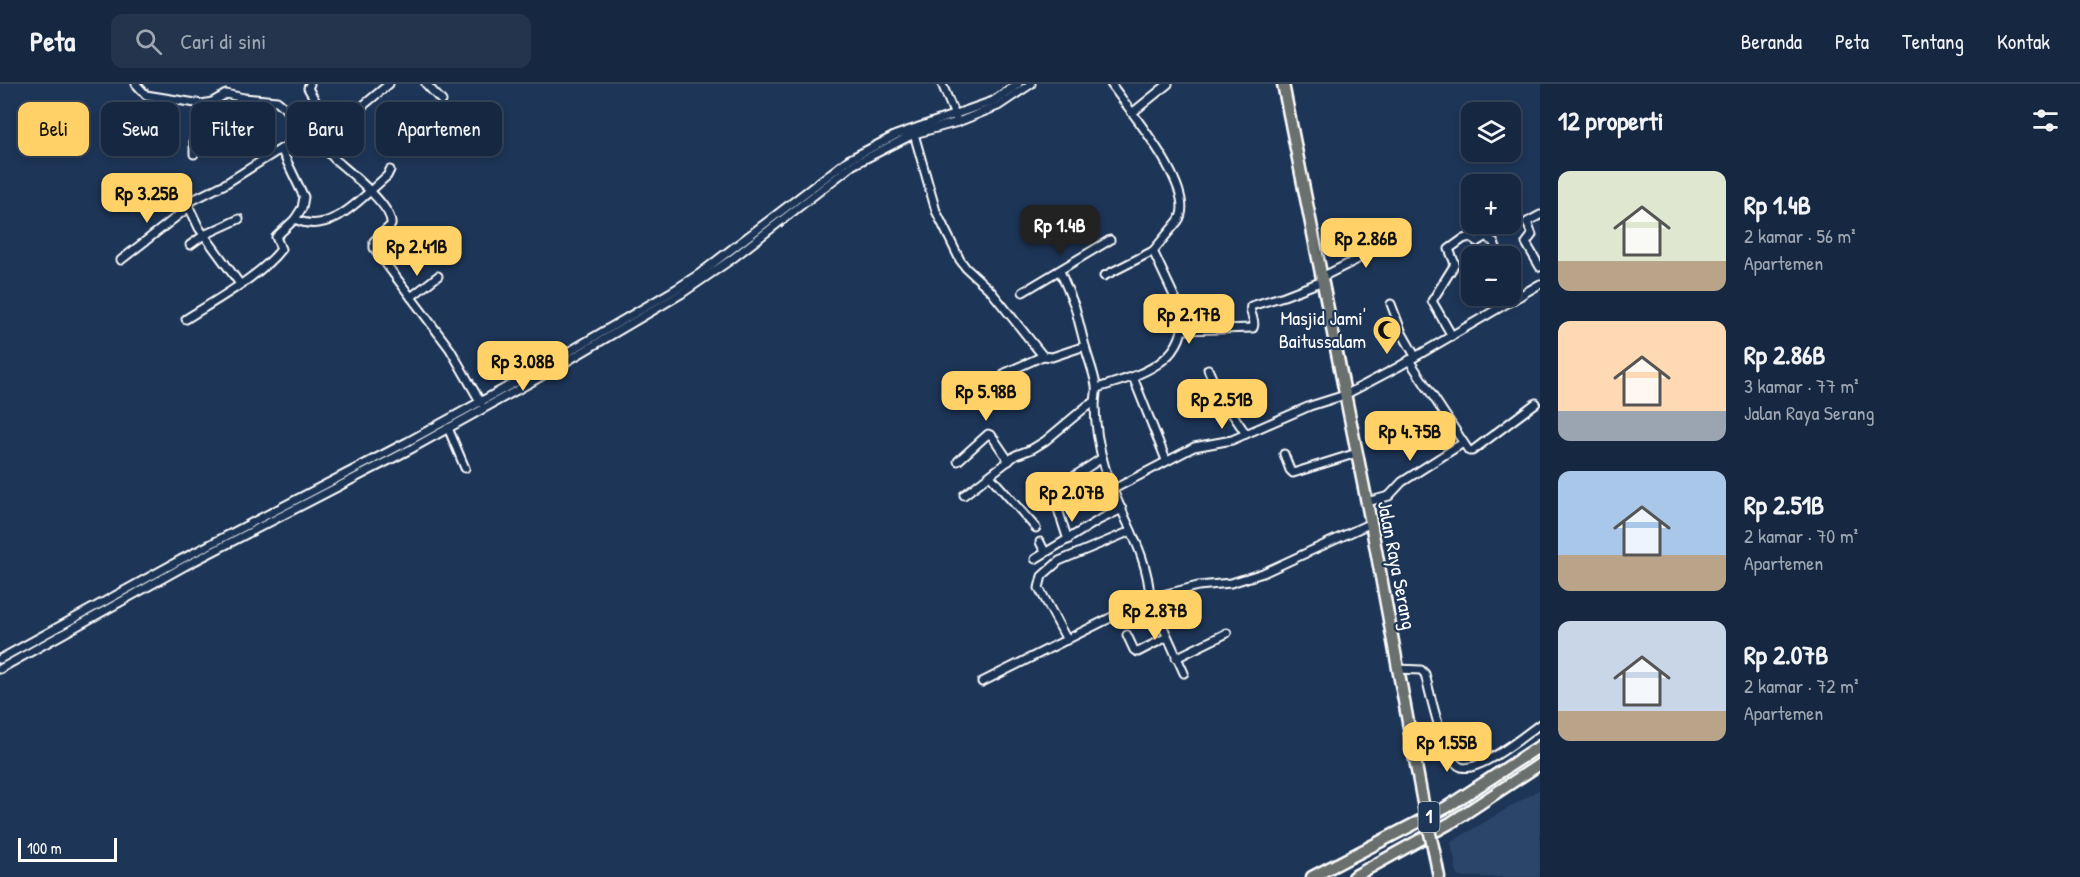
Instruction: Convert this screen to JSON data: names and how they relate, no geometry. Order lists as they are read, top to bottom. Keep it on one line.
{"streets":{"highway":["Jalan Raya Serang","1"]},"places":{"mosque":["Masjid Jami' Baitussalam"]},"scale_bar":"100 m","page":{"header":"Peta","search":"Cari di sini","nav":["Beranda","Peta","Tentang","Kontak"],"heading":"12 properti","map_buttons":["+","−"],"chip":["Beli","Sewa","Filter","Baru","Apartemen"],"list":[{"name":"Rp 1.4B","note":"2 kamar · 56 m² · Apartemen"},{"name":"Rp 2.86B","note":"3 kamar · 77 m² · Jalan Raya Serang"},{"name":"Rp 2.51B","note":"2 kamar · 70 m² · Apartemen"},{"name":"Rp 2.07B","note":"2 kamar · 72 m² · Apartemen"}],"price":["Rp 3.25B","Rp 1.4B","Rp 2.86B","Rp 2.41B","Rp 2.17B","Rp 3.08B","Rp 5.98B","Rp 2.51B","Rp 4.75B","Rp 2.07B","Rp 2.87B","Rp 1.55B"],"scale":"100 m"}}
